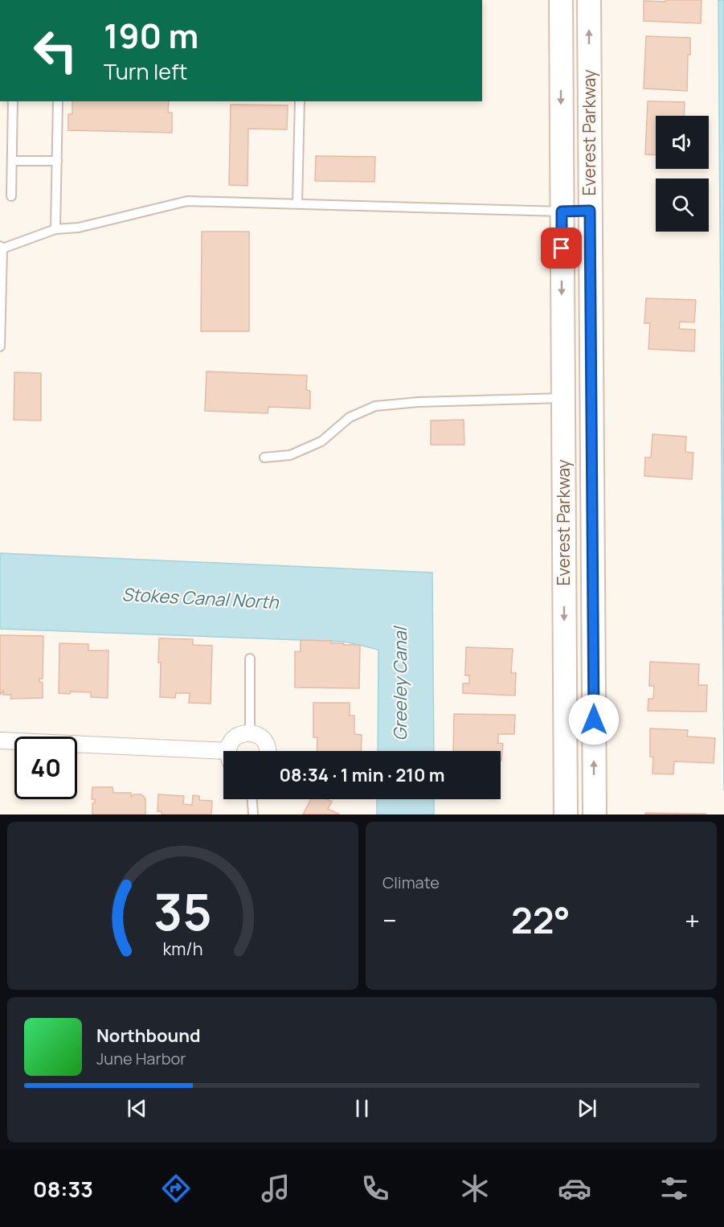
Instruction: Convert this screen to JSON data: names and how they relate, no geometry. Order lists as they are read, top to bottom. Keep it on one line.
{"streets":{"street":["Everest Parkway"]},"water":["Stokes Canal North","Greeley Canal"],"page":{"turn":["190 m","Turn left"],"limit":"40","trip":"08:34 · 1 min · 210 m","tile":"Climate","heat":["−","22°","+"],"song":["Northbound","June Harbor"],"tabs":"08:33","gauge":["35","km/h"]}}
